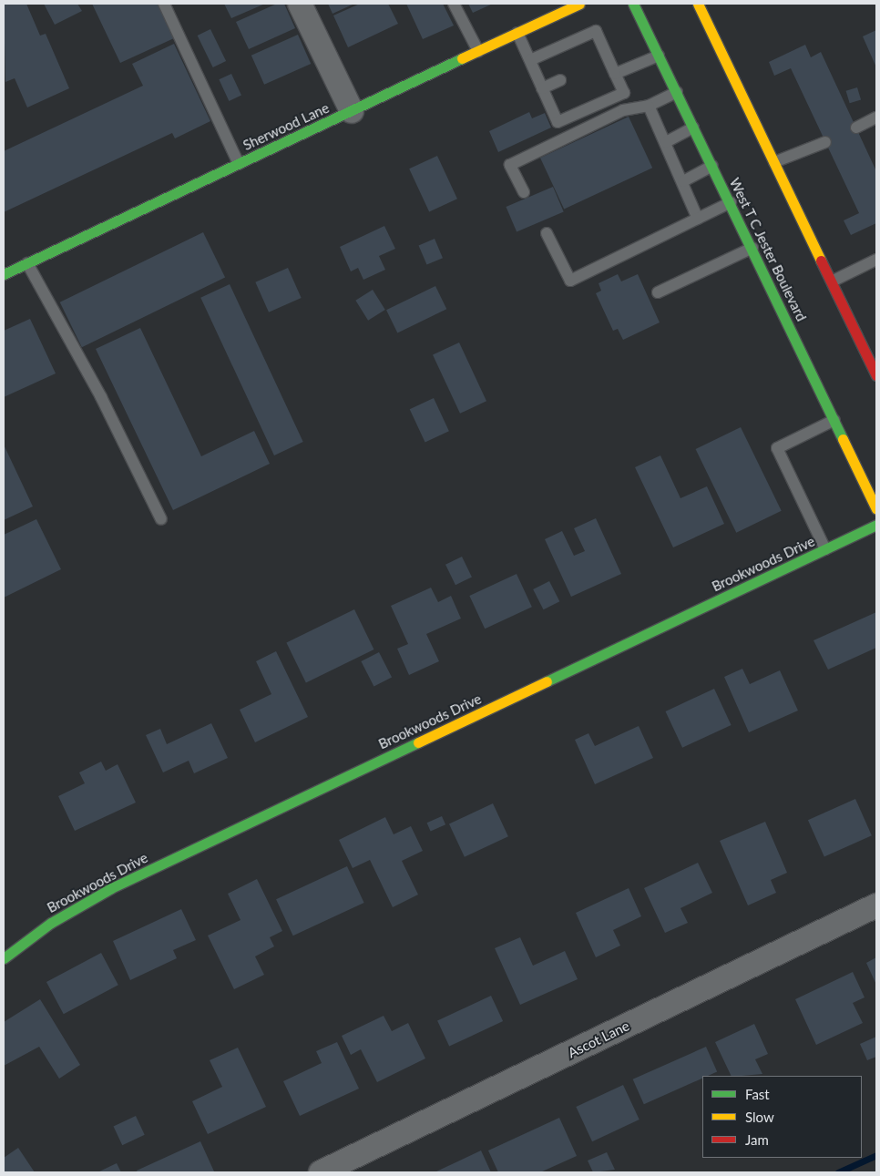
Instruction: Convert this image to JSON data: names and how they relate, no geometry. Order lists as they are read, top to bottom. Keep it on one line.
{"streets":{"street":["Sherwood Lane","West T C Jester Boulevard","Brookwoods Drive","Ascot Lane"]},"legend":["Fast","Slow","Jam"]}
